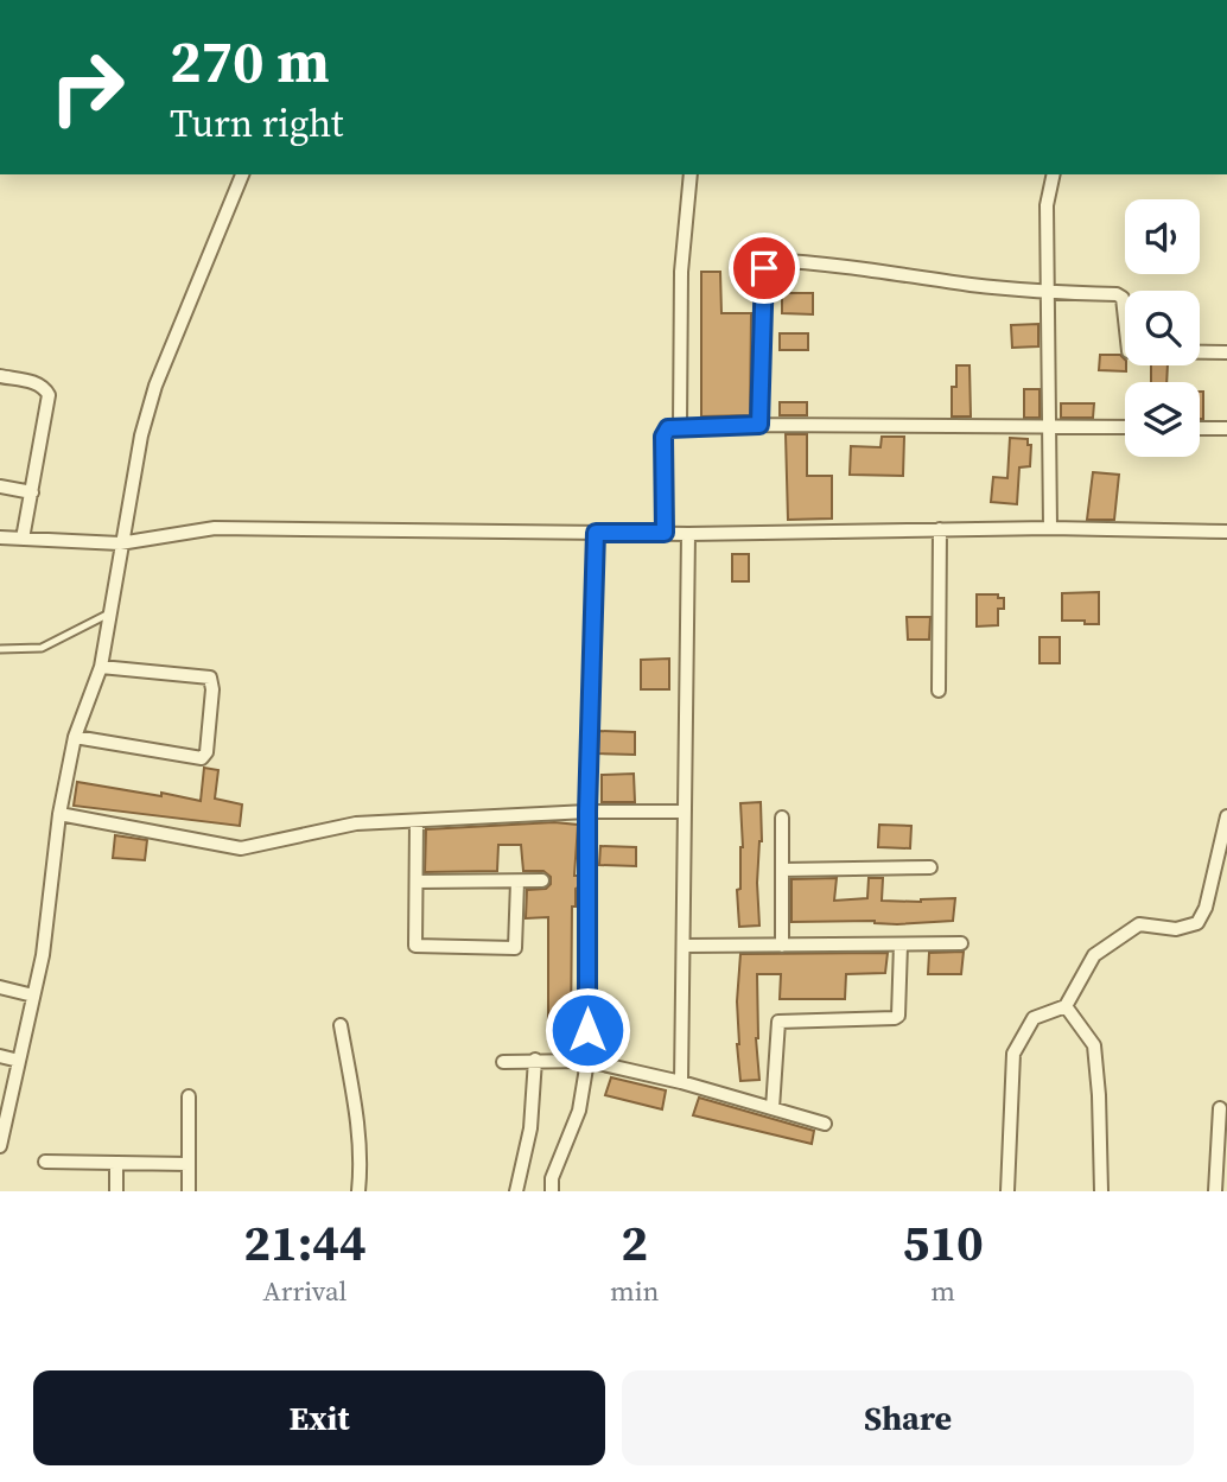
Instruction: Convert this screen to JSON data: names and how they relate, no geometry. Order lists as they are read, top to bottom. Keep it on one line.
{"page":{"turn":["270 m","Turn right"],"eta":["21:44","Arrival","2","min","510","m"],"buttons":["Exit","Share"]}}
